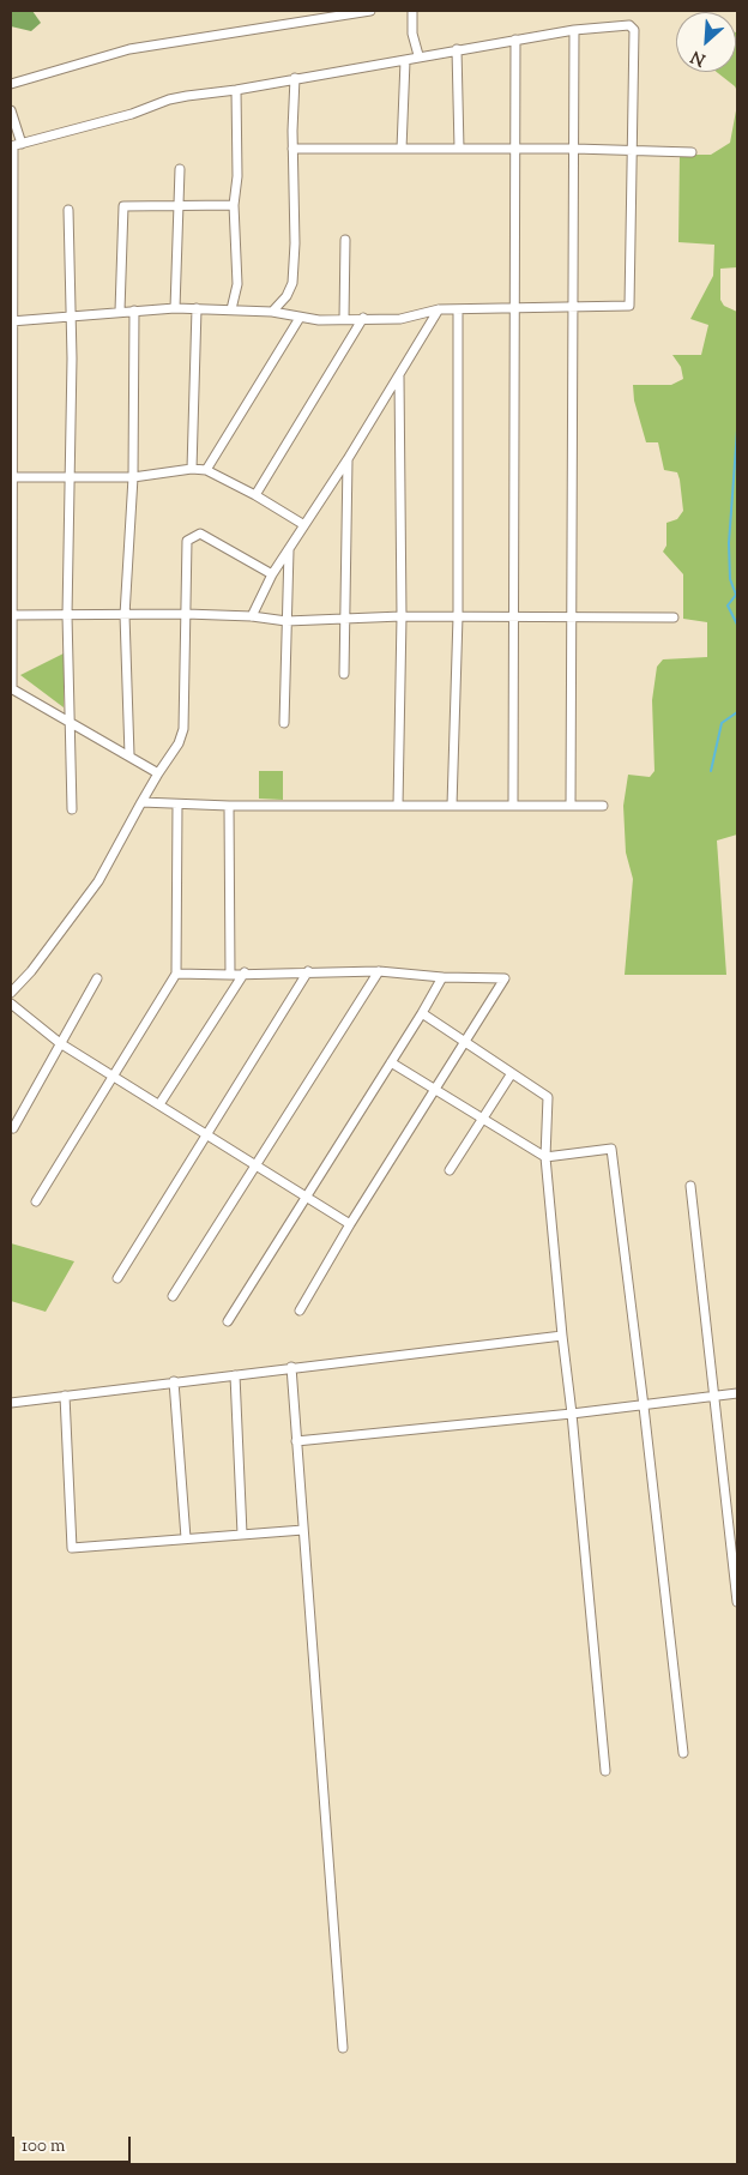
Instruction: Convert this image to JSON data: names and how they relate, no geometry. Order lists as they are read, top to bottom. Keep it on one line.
{"scale_bar":"100 m","north":"bottom left"}
